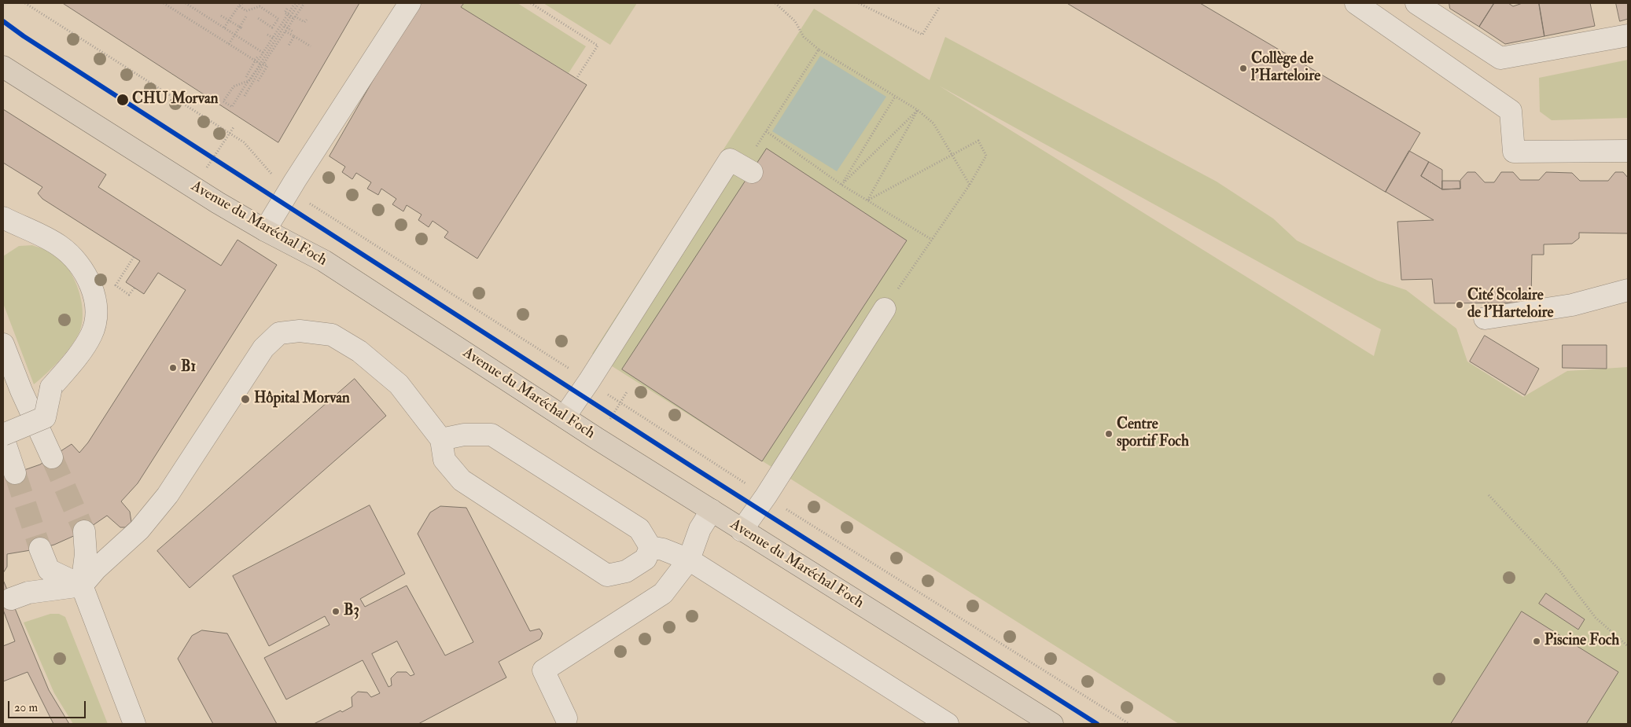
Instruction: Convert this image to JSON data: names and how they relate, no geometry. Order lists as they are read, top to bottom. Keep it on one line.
{"streets":{"main road":["Avenue du Maréchal Foch"]},"places":["Collège de l'Harteloire","CHU Morvan","Cité Scolaire de l'Harteloire","B1","Hôpital Morvan","Centre sportif Foch","B3","Piscine Foch"],"scale_bar":"20 m"}
